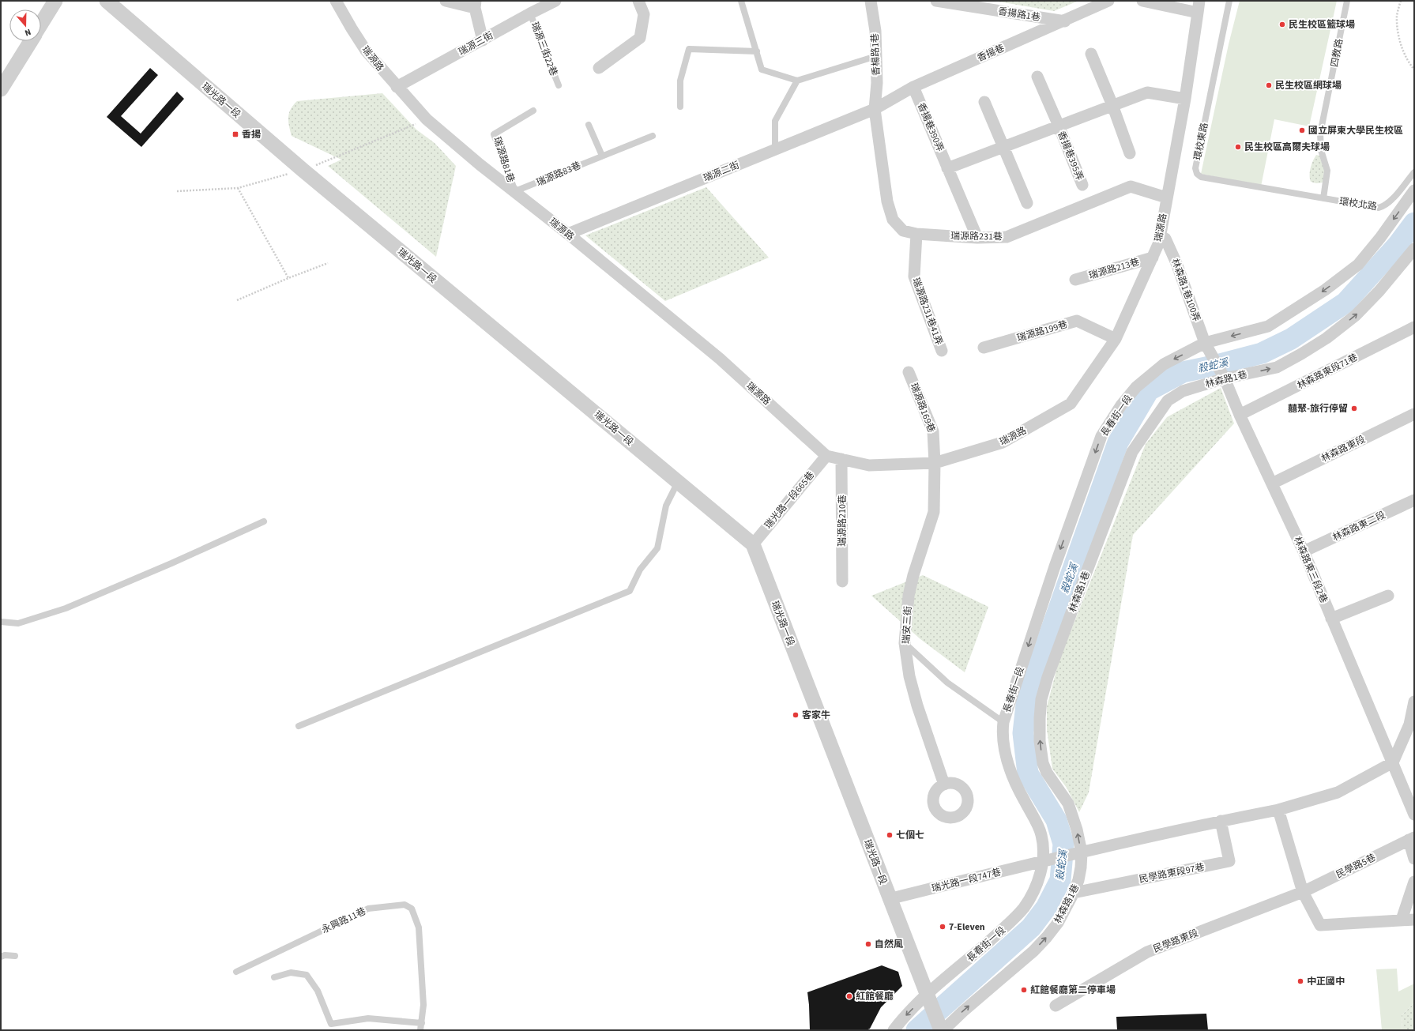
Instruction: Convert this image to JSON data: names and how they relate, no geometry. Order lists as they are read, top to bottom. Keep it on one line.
{"streets":{"street":["香揚路1巷","瑞源三街","香揚巷","香楊路1巷","瑞源路","瑞光路一段","香揚巷390弄","香揚巷395弄","瑞源二街","瑞源路231巷","瑞源路213巷","林森路1巷100弄","瑞源路231巷41弄","瑞源路199巷","林森路東段71巷","林森路1巷","瑞源路169巷","長春街一段","林森路東段","瑞光路一段665巷","瑞源路210巷","林森路東二段","林森路東三段2巷","瑞安三街","民學路5巷","民學路東段97巷","瑞光路一段747巷","民學路東段"],"lane":["瑞源三街22巷","四教路","環校東路","瑞源路81巷","瑞源路83巷","環校北路","永興路11巷"]},"crossings":[["香揚路1巷","香揚巷"],["瑞源三街","瑞源三街22巷"],["瑞源三街","瑞源路"],["香揚巷","香楊路1巷"],["香揚巷","香揚巷390弄"],["香揚巷","瑞源二街"],["香揚巷","瑞源路231巷"],["四教路","環校東路"],["四教路","環校北路"],["香楊路1巷","瑞源二街"],["香楊路1巷","瑞源路231巷"],["瑞源路","瑞源路81巷"],["瑞源路","瑞源二街"],["瑞源路","瑞源路83巷"],["瑞源路","瑞源路231巷"],["瑞源路","瑞源路213巷"],["瑞源路","瑞源路199巷"],["瑞源路","瑞源路169巷"],["瑞源路","瑞光路一段665巷"],["瑞源路","瑞源路210巷"],["瑞源路","瑞安三街"],["瑞光路一段","林森路1巷"],["瑞光路一段","長春街一段"],["瑞光路一段","瑞光路一段665巷"],["瑞光路一段","瑞光路一段747巷"],["香揚巷390弄","瑞源路231巷"],["環校東路","環校北路"],["瑞源路81巷","瑞源路83巷"],["瑞源二街","瑞源路231巷"],["瑞源路231巷","瑞源路231巷41弄"],["林森路1巷100弄","林森路1巷"],["林森路1巷100弄","長春街一段"],["林森路1巷100弄","林森路東三段2巷"],["林森路東段71巷","林森路東三段2巷"],["林森路1巷","林森路東三段2巷"],["林森路1巷","民學路東段97巷"],["林森路1巷","瑞光路一段747巷"],["瑞源路169巷","瑞安三街"],["長春街一段","瑞光路一段747巷"],["林森路東段","林森路東三段2巷"],["林森路東二段","林森路東三段2巷"],["民學路5巷","民學路東段"]],"one_way":["林森路1巷","長春街一段"],"water":["殺蛇溪"],"places":{"other":["民生校區籃球場","民生校區網球場","國立屏東大學民生校區","民生校區高爾夫球場","囍聚-旅行停留","客家牛","七個七","7-Eleven","自然風","中正國中","紅館餐廳第二停車場","紅館餐廳"],"transit":["香揚"]},"north":"bottom"}
